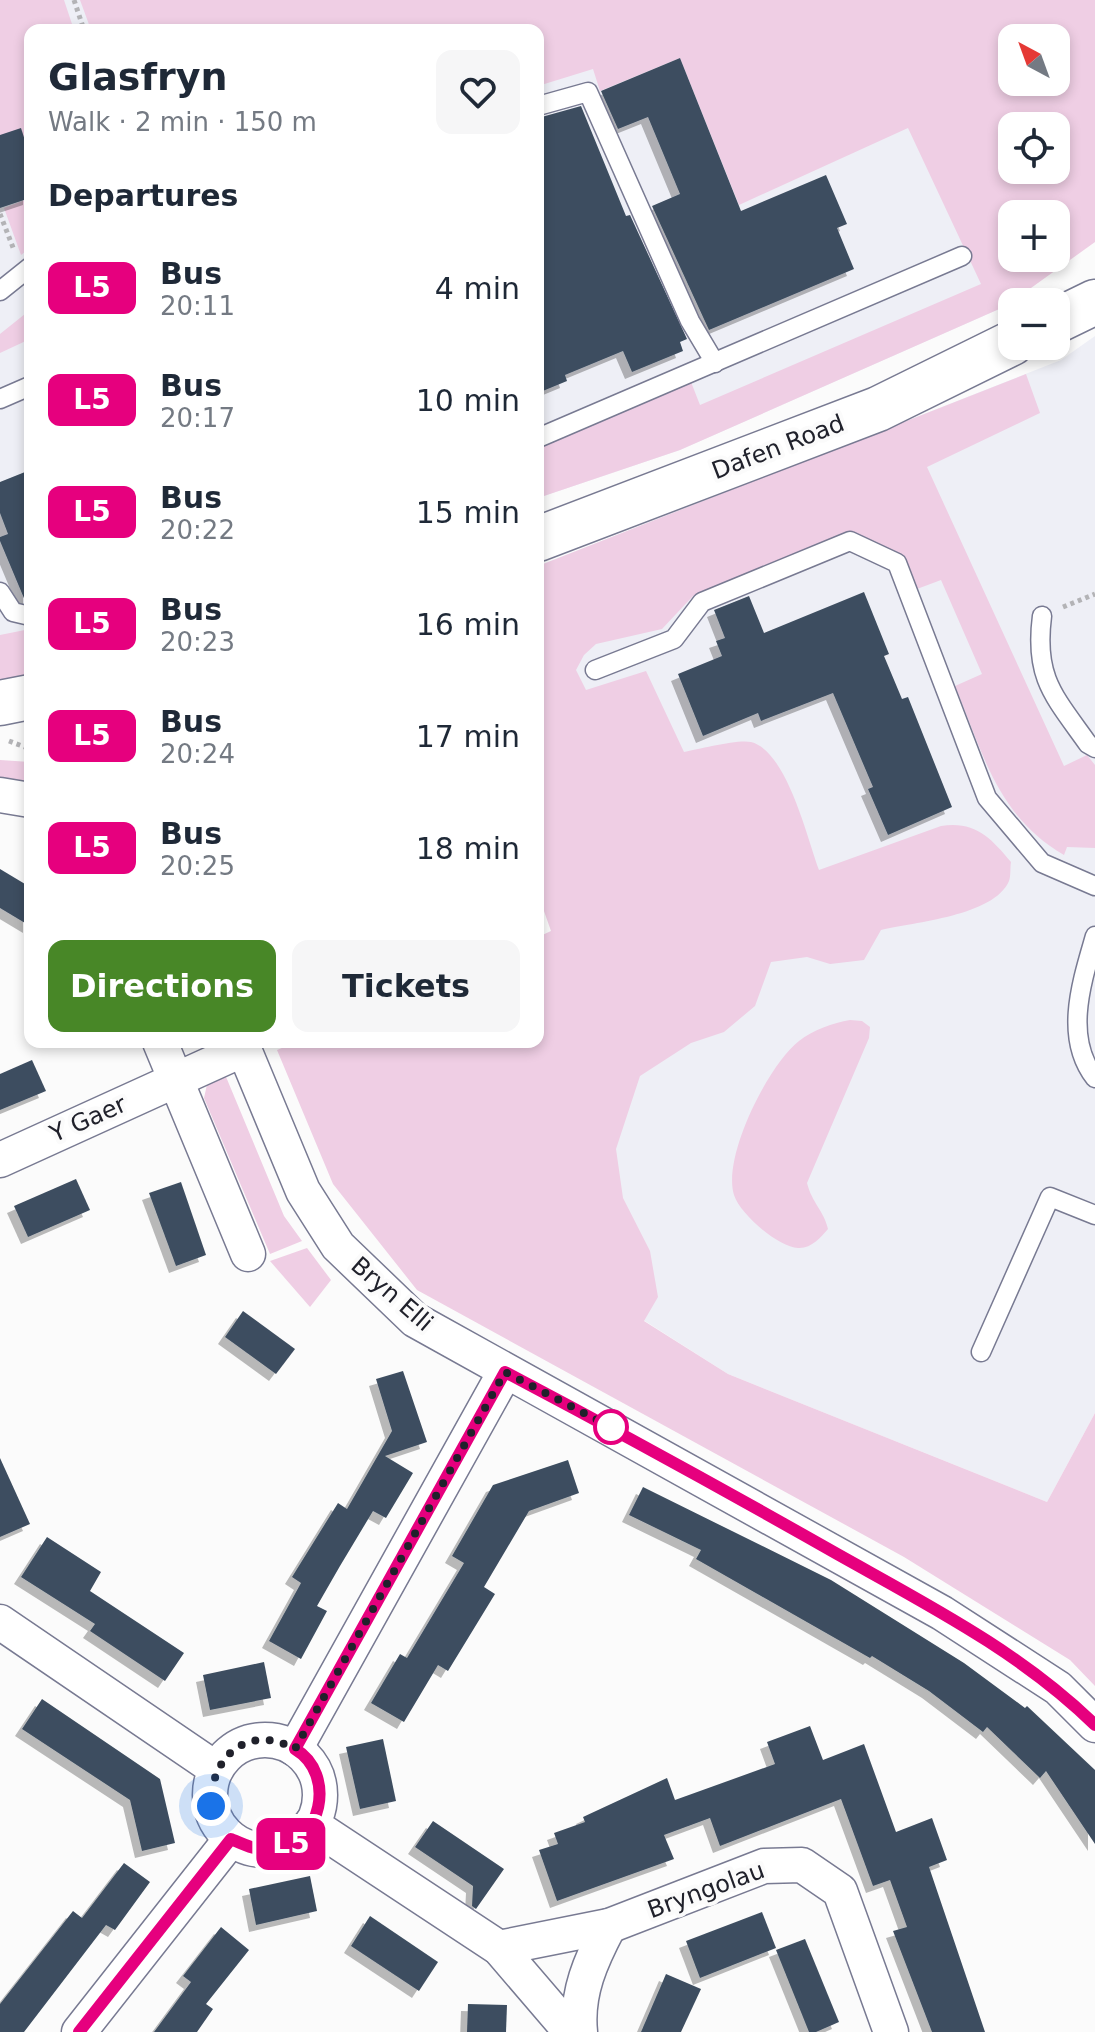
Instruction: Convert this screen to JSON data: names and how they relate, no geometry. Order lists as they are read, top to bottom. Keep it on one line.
{"streets":{"street":["Dafen Road","Y Gaer","Bryn Elli","Bryngolau"]},"lines":["bus line L5"],"north":"top left","page":{"on_map":"L5","map_buttons":["+","−"],"heading":[["Glasfryn","Walk · 2 min · 150 m"],"Departures"],"list":[{"mark":"L5","name":"Bus","note":"20:11","value":"4 min"},{"mark":"L5","name":"Bus","note":"20:17","value":"10 min"},{"mark":"L5","name":"Bus","note":"20:22","value":"15 min"},{"mark":"L5","name":"Bus","note":"20:23","value":"16 min"},{"mark":"L5","name":"Bus","note":"20:24","value":"17 min"},{"mark":"L5","name":"Bus","note":"20:25","value":"18 min"}],"buttons":["Directions","Tickets"]}}
